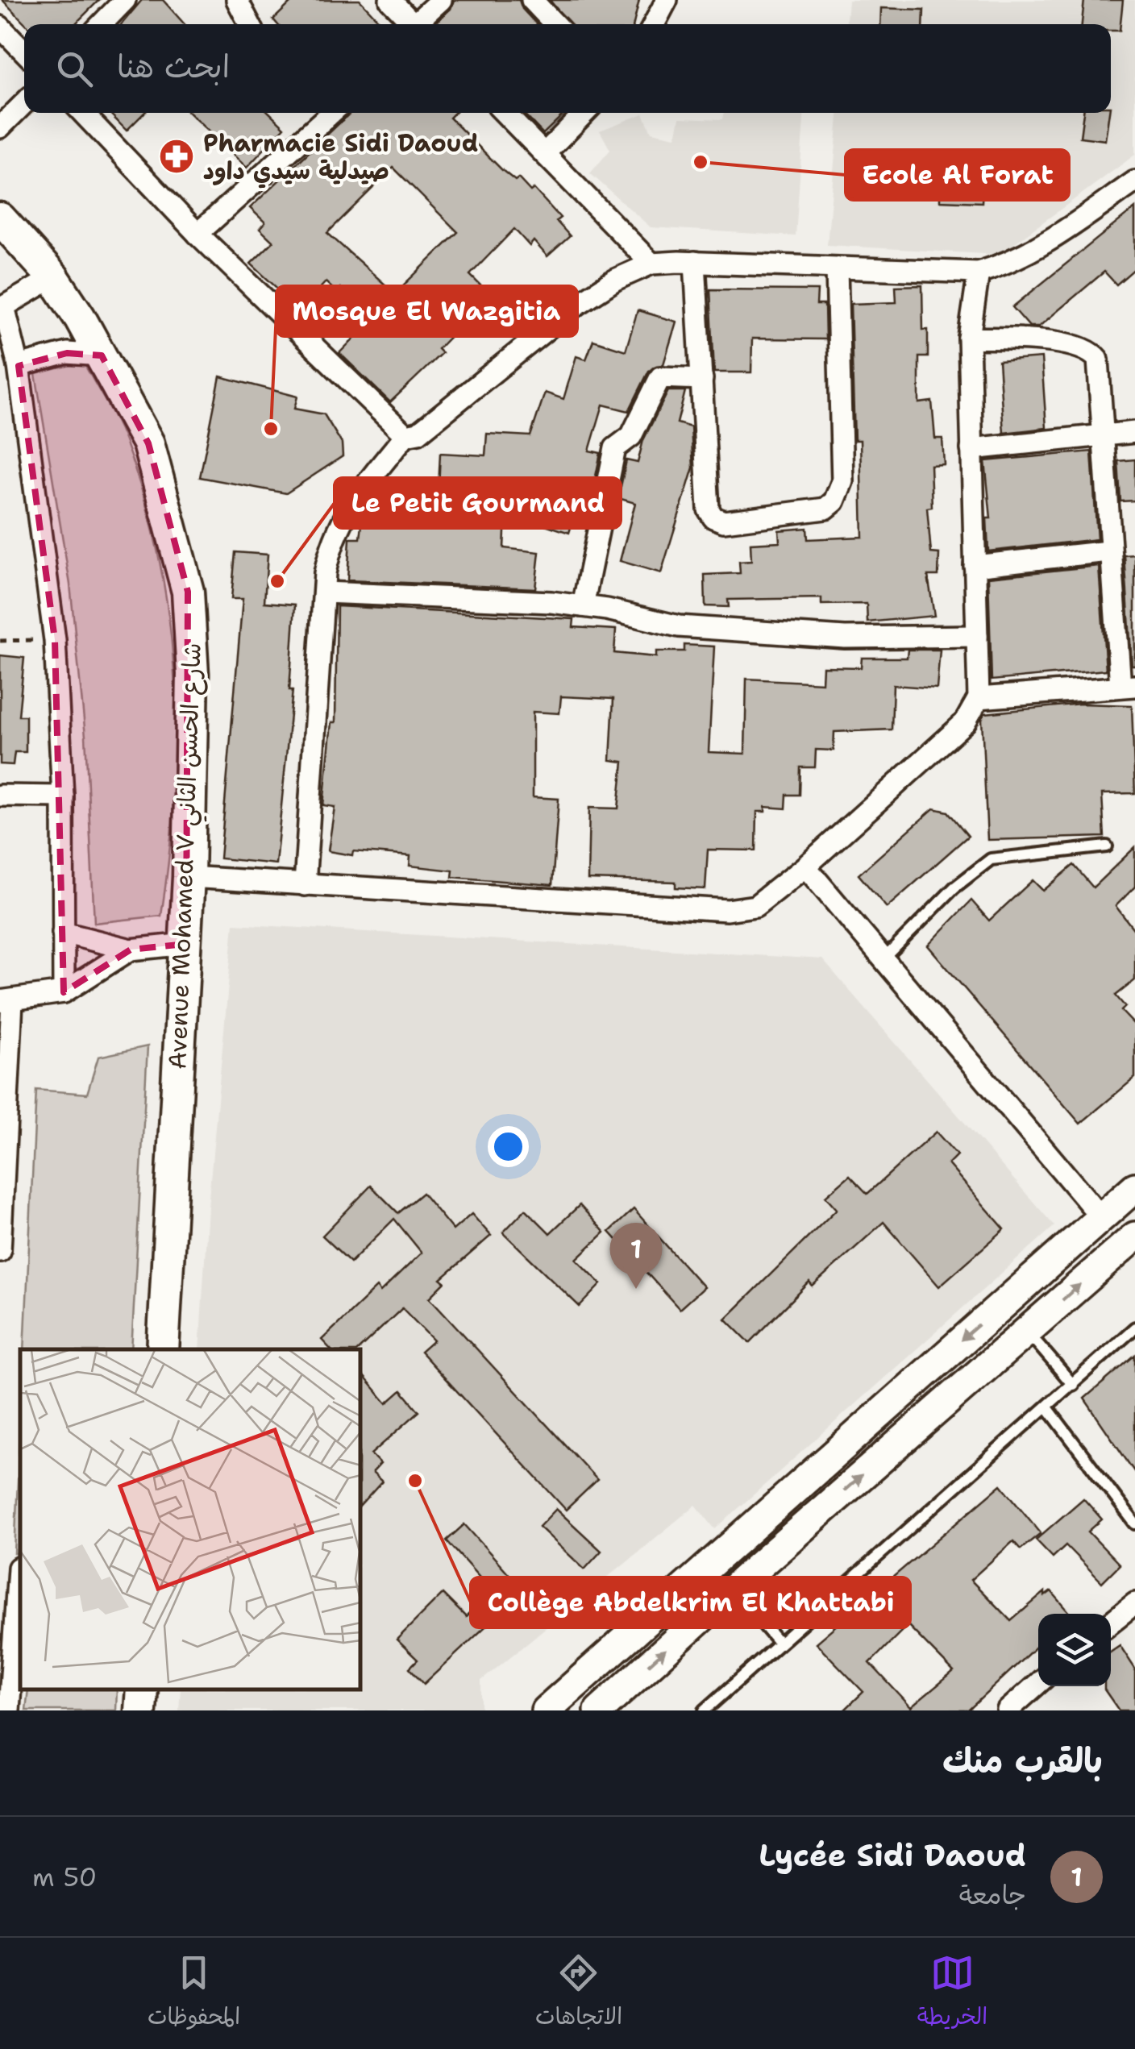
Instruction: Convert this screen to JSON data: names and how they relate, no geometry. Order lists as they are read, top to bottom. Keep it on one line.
{"streets":{"main road":["Avenue Mohamed V شارع الحسن الثاني"]},"places":{"pharmacy":["Pharmacie Sidi Daoud صيدلية سيدي داود"],"other":["Ecole Al Forat","Mosque El Wazgitia","Le Petit Gourmand","Collège Abdelkrim El Khattabi"]},"page":{"search":"ابحث هنا","pins":"1","heading":"بالقرب منك","list":[{"mark":"1","name":"Lycée Sidi Daoud","note":"جامعة","value":"50 m"}],"nav":["الخريطة","الاتجاهات","المحفوظات"]}}
